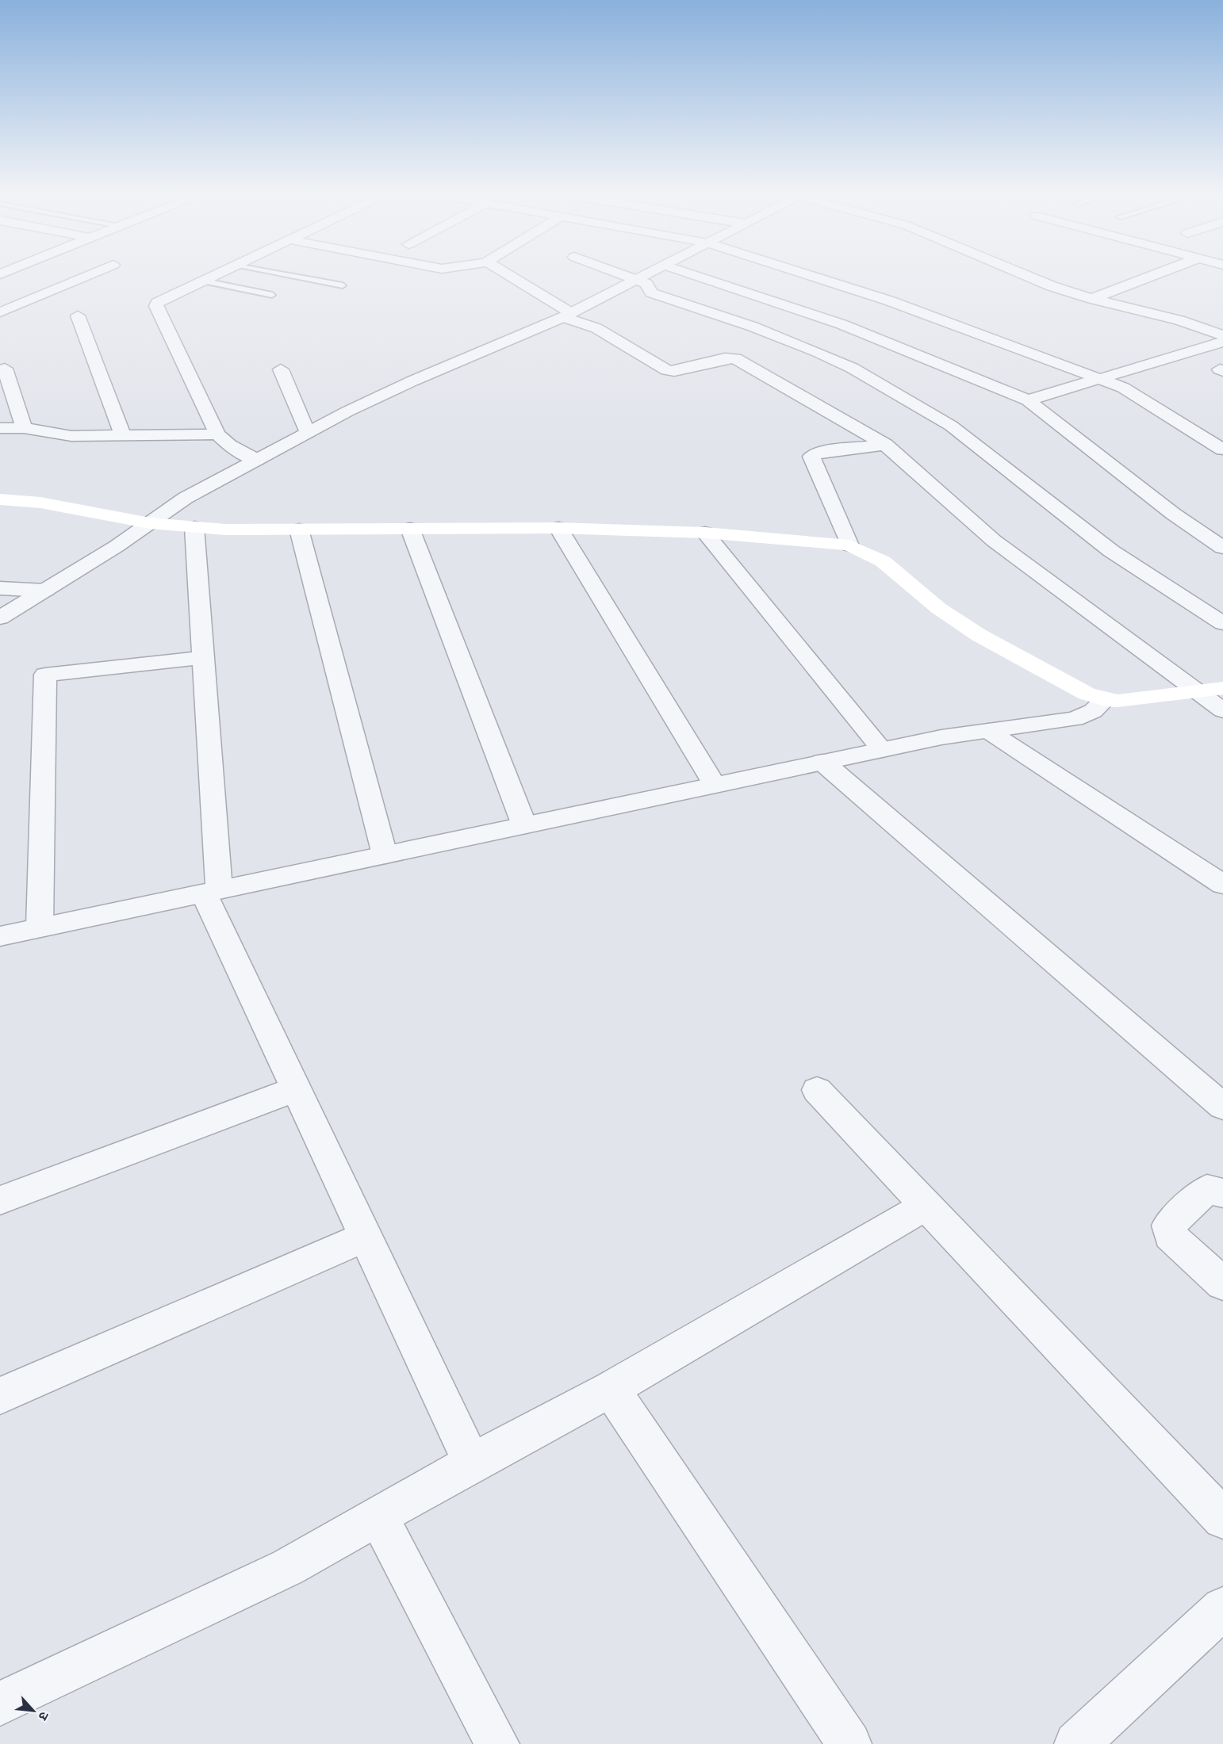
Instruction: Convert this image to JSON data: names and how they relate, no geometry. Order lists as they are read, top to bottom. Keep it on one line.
{"north":"bottom right"}
